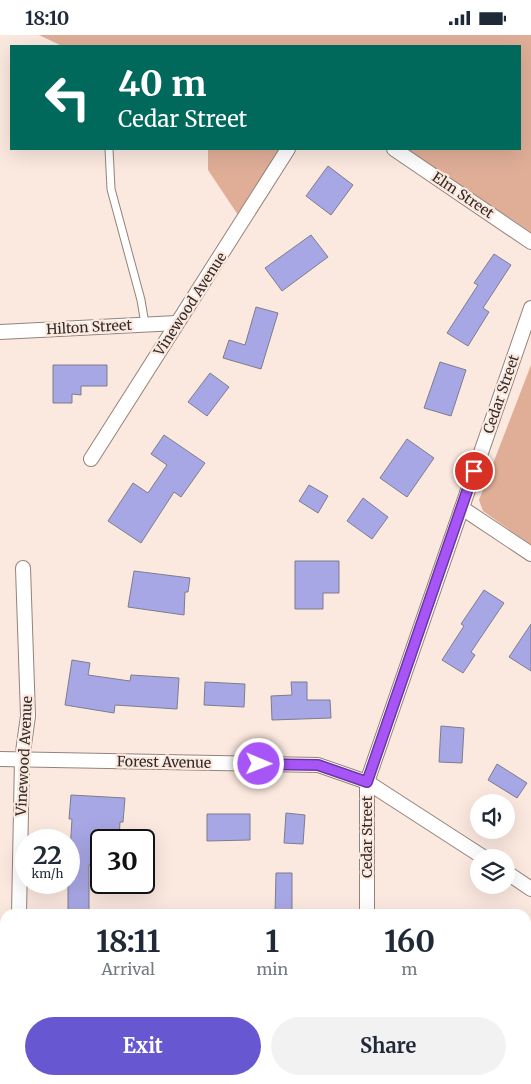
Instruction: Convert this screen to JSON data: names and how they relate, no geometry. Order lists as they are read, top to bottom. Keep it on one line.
{"streets":{"street":["Elm Street","Vinewood Avenue","Hilton Street","Cedar Street","Forest Avenue"]},"crossings":[["Vinewood Avenue","Hilton Street"],["Vinewood Avenue","Forest Avenue"],["Cedar Street","Forest Avenue"]],"page":{"status":"18:10","turn":["40 m","Cedar Street"],"speed":"22 km/h","limit":"30","eta":["18:11","Arrival","1","min","160","m"],"buttons":["Exit","Share"]}}
